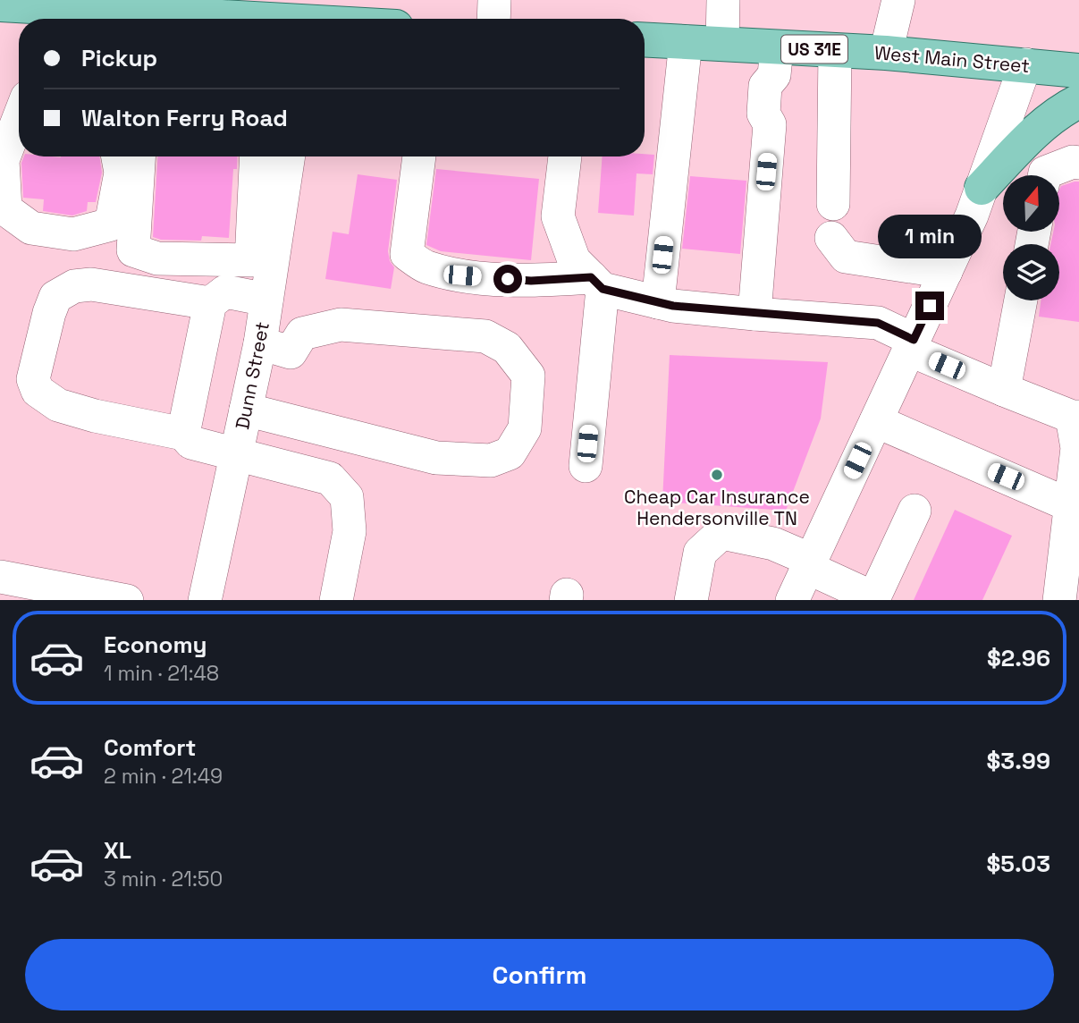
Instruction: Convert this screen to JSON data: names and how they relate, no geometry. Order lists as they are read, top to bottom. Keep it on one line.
{"streets":{"main road":["US 31E","West Main Street"],"street":["Dunn Street"]},"places":["Cheap Car Insurance Hendersonville TN"],"north":"top","page":{"banner":["Pickup","Walton Ferry Road"],"bubble":"1 min","list":[{"name":"Economy","note":"1 min · 21:48","value":"$2.96"},{"name":"Comfort","note":"2 min · 21:49","value":"$3.99"},{"name":"XL","note":"3 min · 21:50","value":"$5.03"}],"buttons":"Confirm"}}
